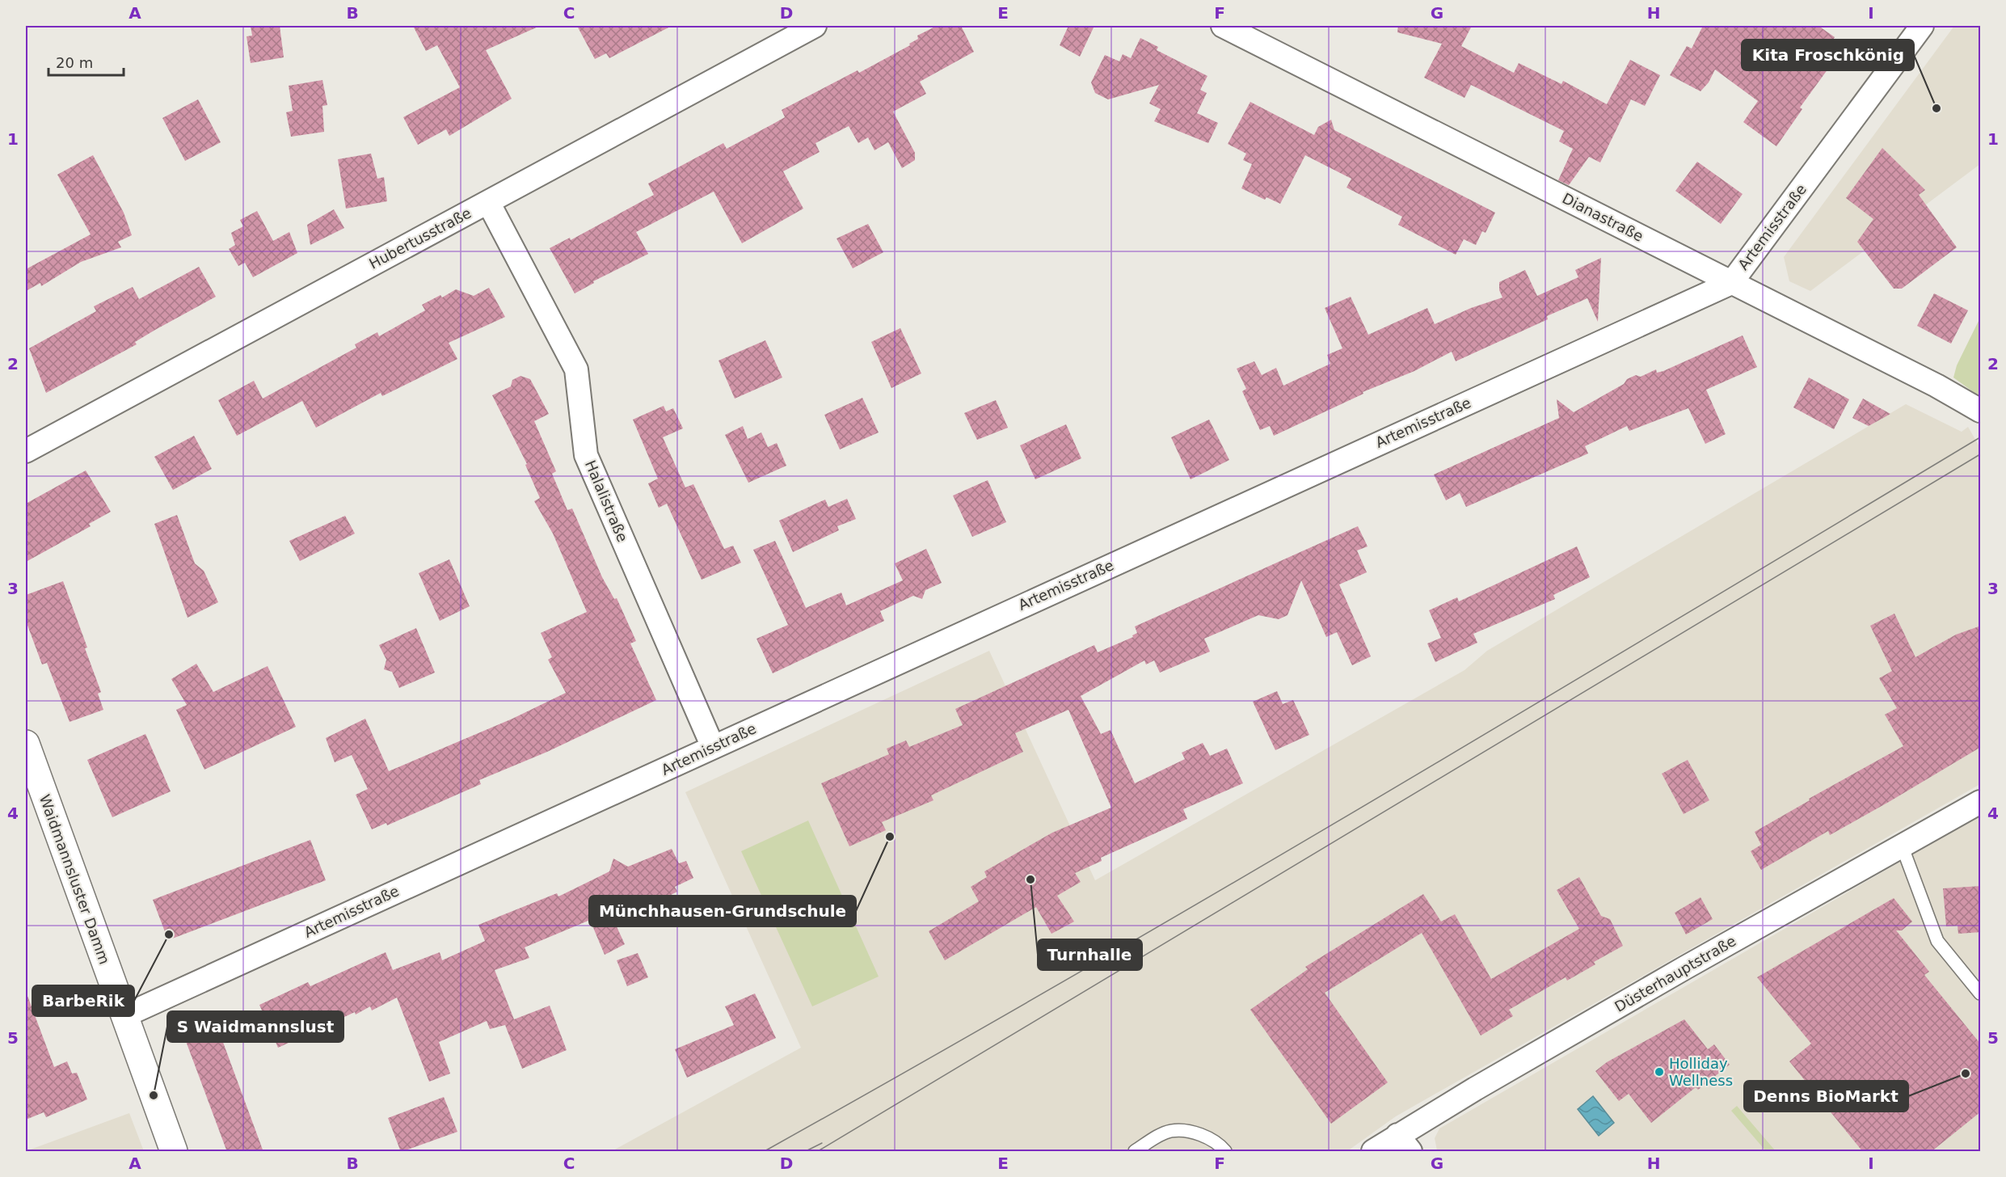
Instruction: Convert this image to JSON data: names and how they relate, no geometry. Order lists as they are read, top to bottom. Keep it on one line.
{"streets":{"main road":["Waidmannsluster Damm"],"street":["Dianastraße","Artemisstraße","Hubertusstraße","Halalistraße","Düsterhauptstraße"]},"crossings":[["Dianastraße","Artemisstraße"],["Artemisstraße","Halalistraße"],["Artemisstraße","Waidmannsluster Damm"],["Hubertusstraße","Halalistraße"]],"places":["Kita Froschkönig","Münchhausen-Grundschule","Turnhalle","BarbeRik","Holliday Wellness","Denns BioMarkt","S Waidmannslust"],"scale_bar":"20 m","grid":{"columns":["A","B","C","D","E","F","G","H","I"],"rows":["1","2","3","4","5"]}}
